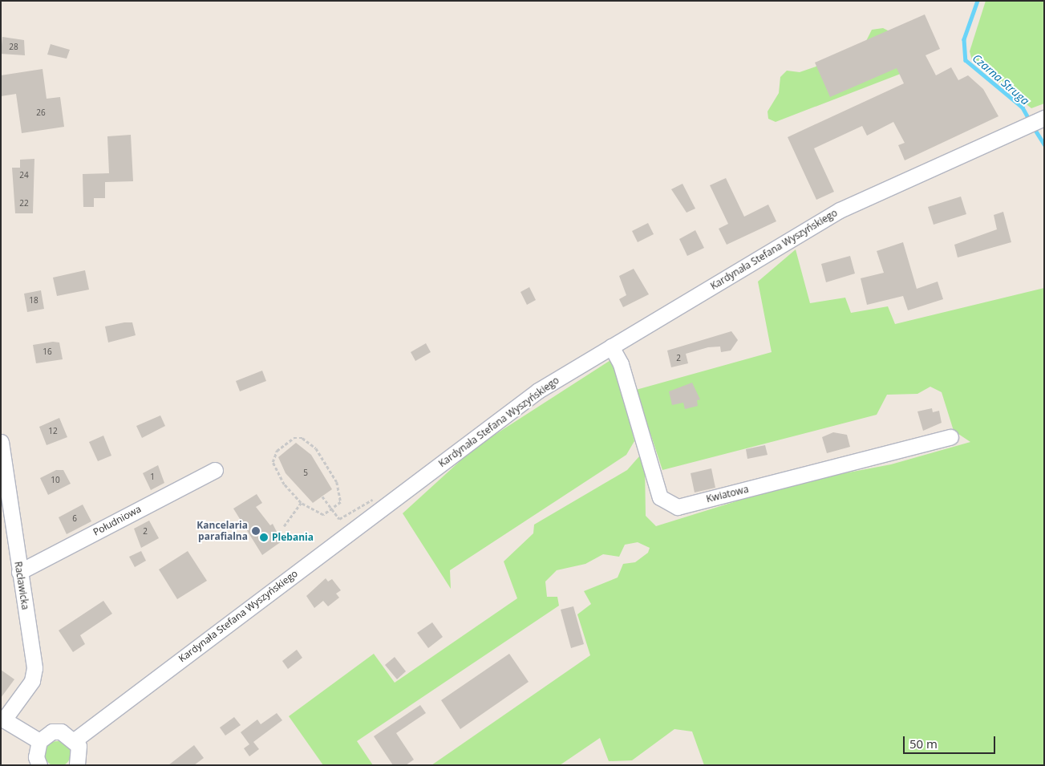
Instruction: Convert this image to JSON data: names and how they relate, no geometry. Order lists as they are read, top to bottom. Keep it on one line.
{"streets":{"street":["Kardynała Stefana Wyszyńskiego","Kwiatowa","Południowa","Racławicka"]},"crossings":[["Kardynała Stefana Wyszyńskiego","Kwiatowa"],["Południowa","Racławicka"]],"water":["Czarna Struga"],"places":["Kancelaria parafialna","Plebania"],"house_numbers":["28","26","24","22","18","16","2","12","5","1","10","6","2"],"scale_bar":"50 m"}
